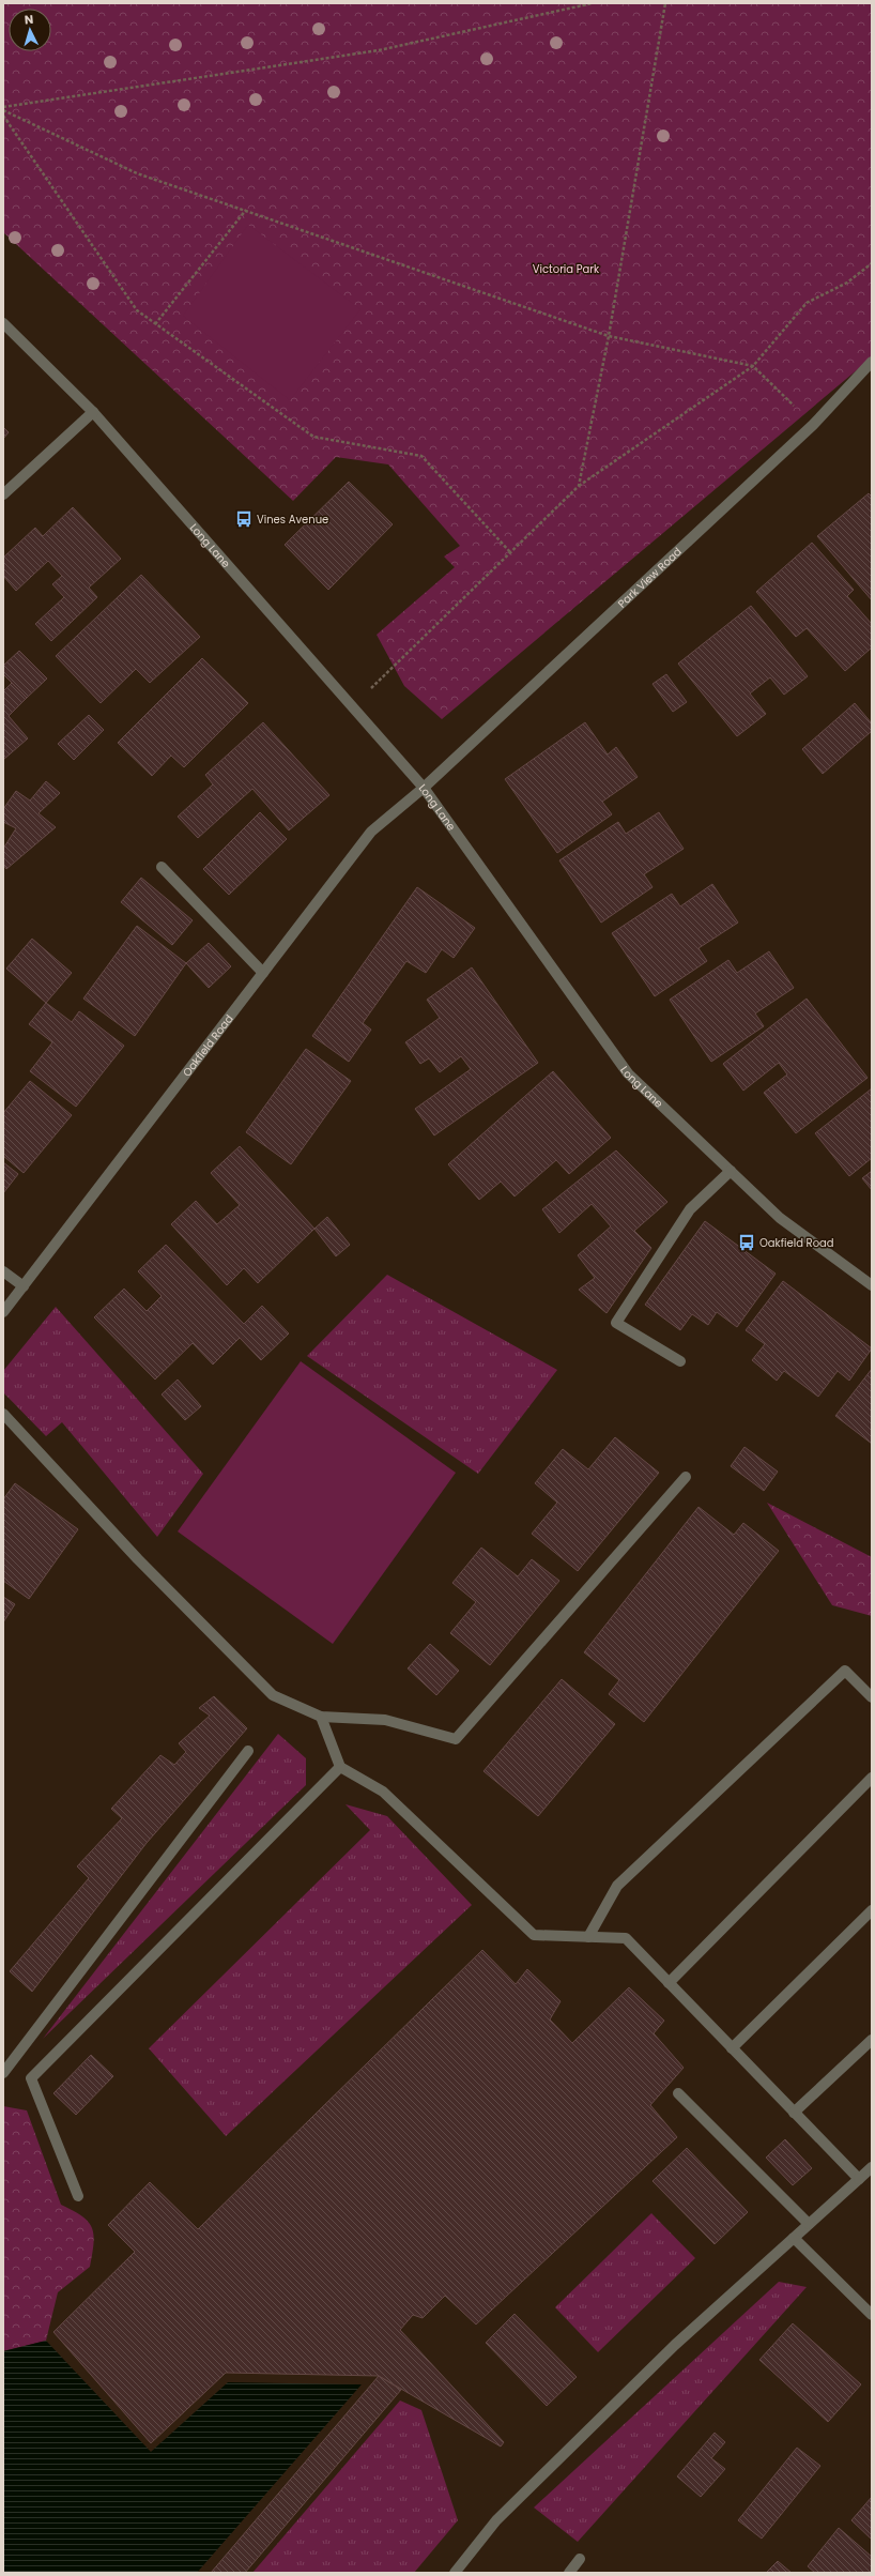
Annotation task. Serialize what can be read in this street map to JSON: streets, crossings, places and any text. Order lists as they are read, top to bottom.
{
  "streets": {
    "street": ["Long Lane", "Park View Road", "Oakfield Road"]
  },
  "crossings": [
    ["Long Lane", "Park View Road"],
    ["Long Lane", "Oakfield Road"],
    ["Park View Road", "Oakfield Road"]
  ],
  "parks": ["Victoria Park"],
  "places": {
    "bus stop": ["Vines Avenue", "Oakfield Road"]
  },
  "north": "top"
}
